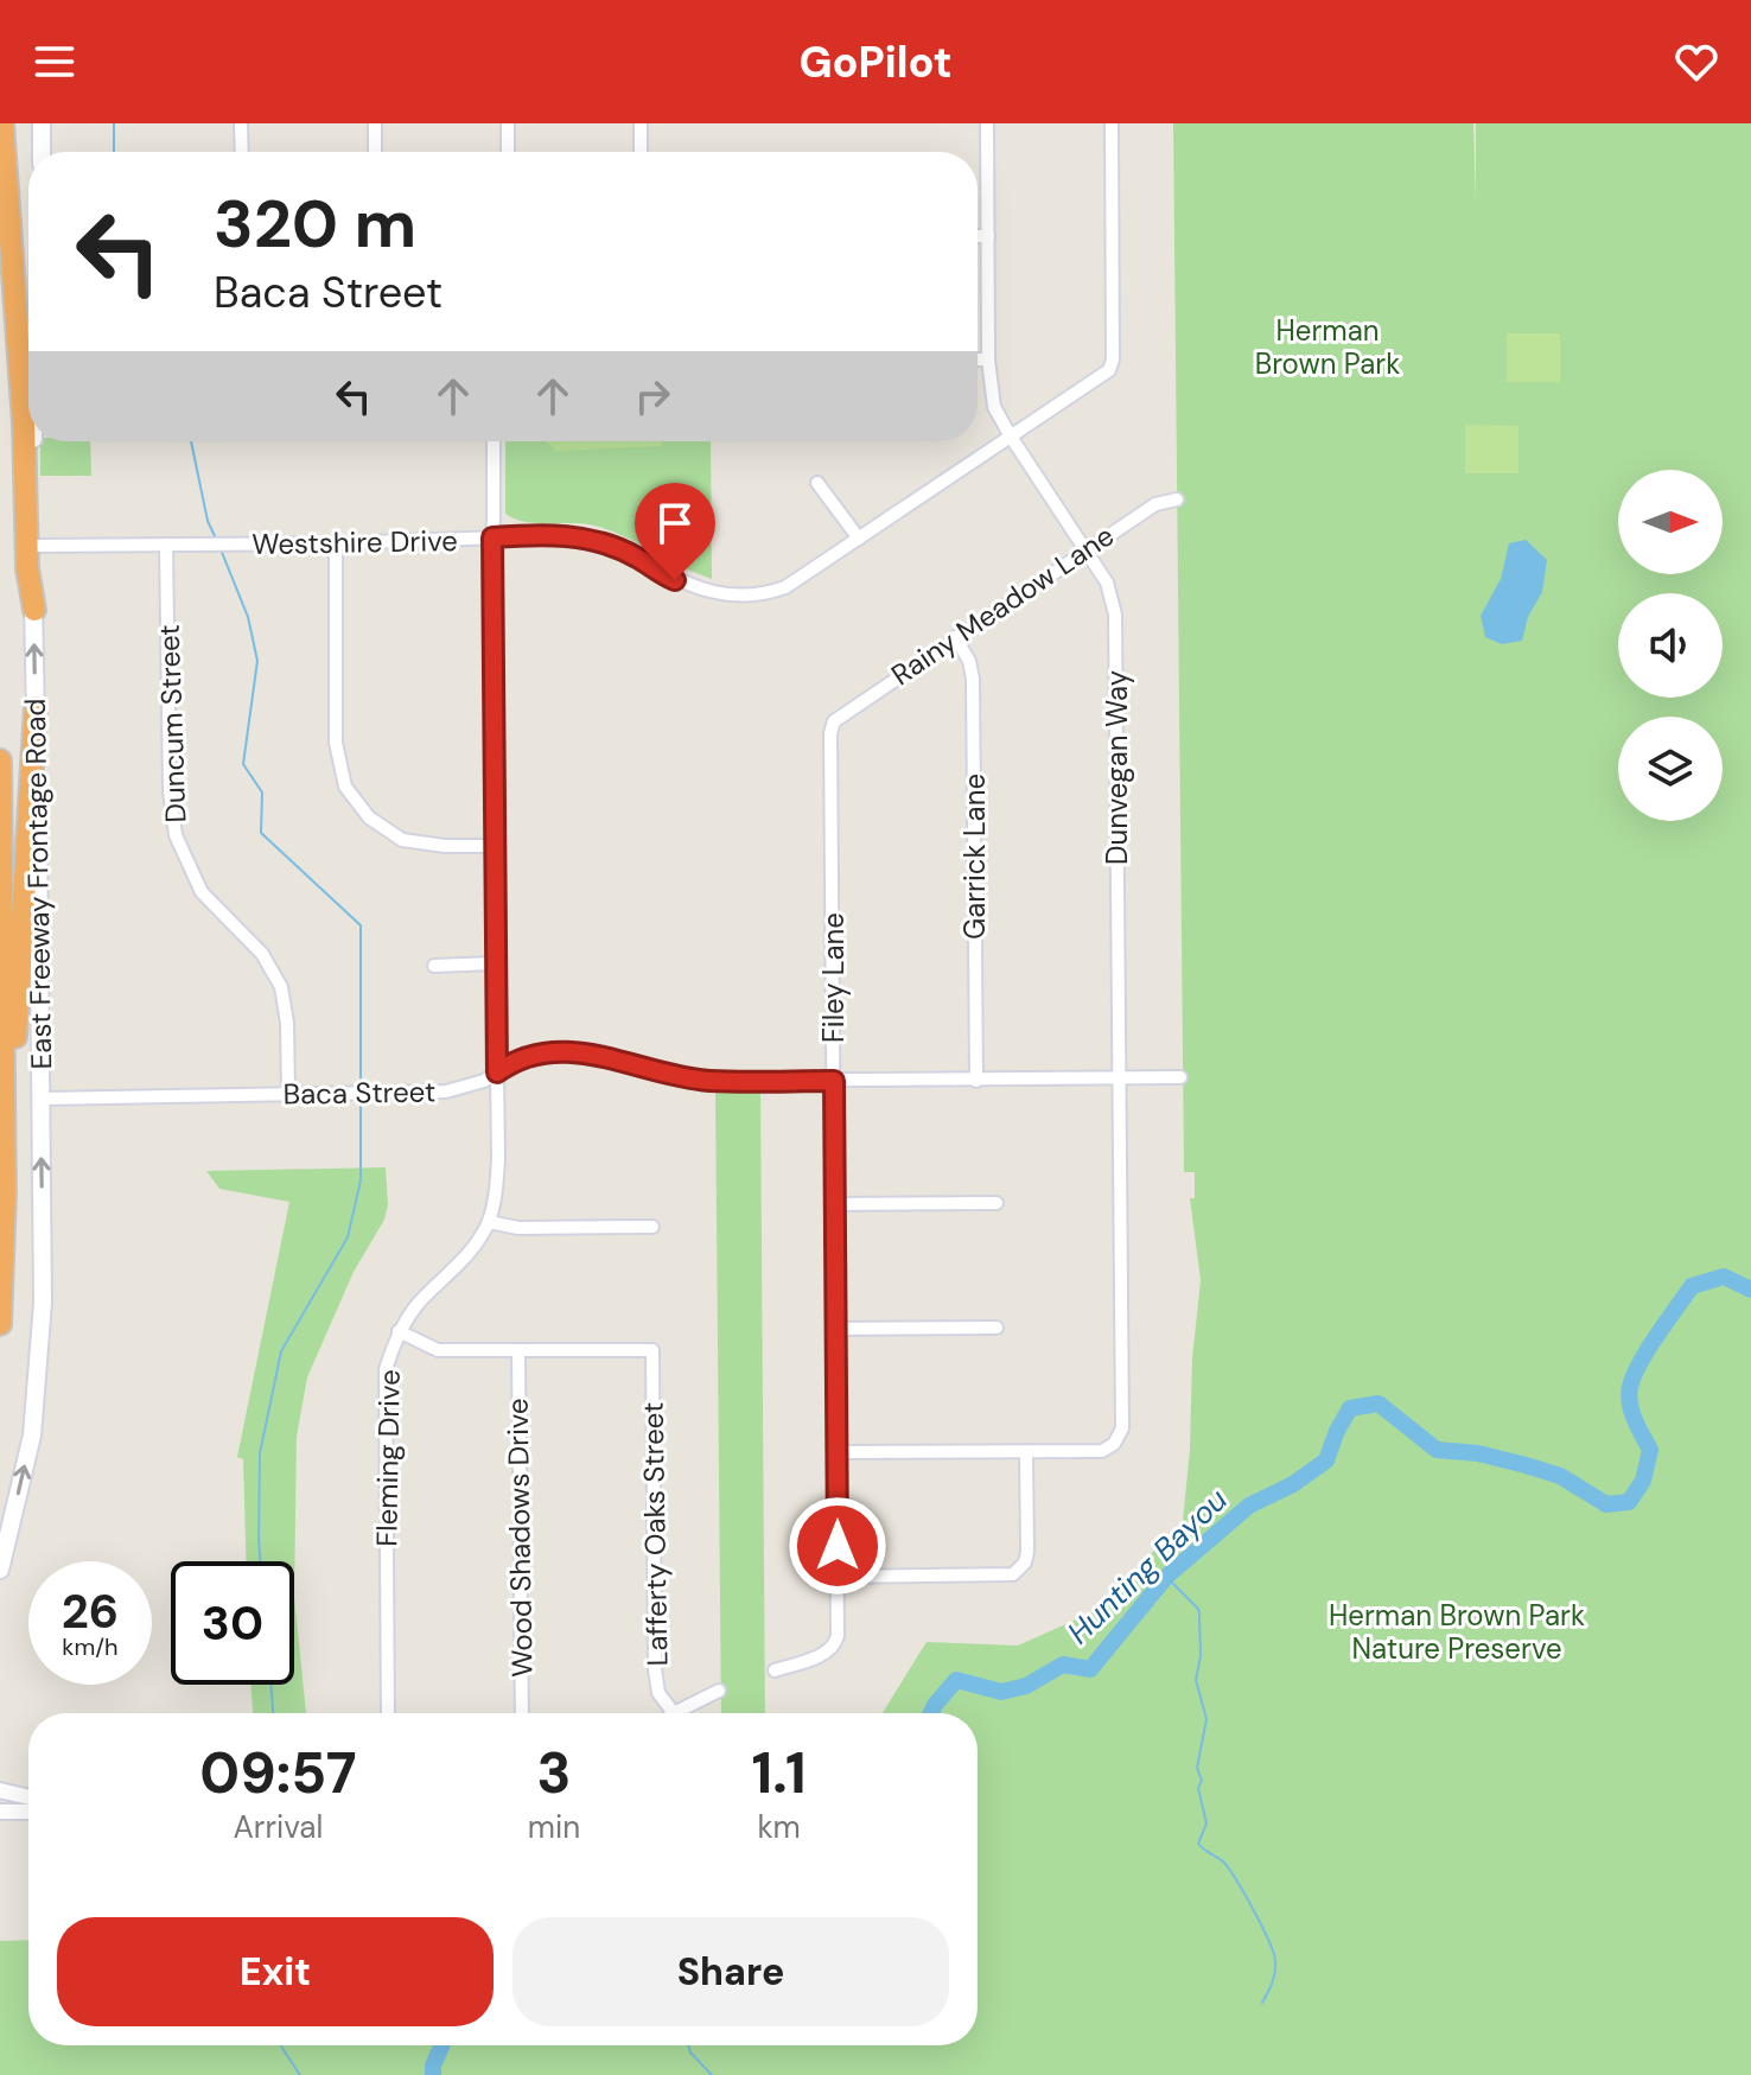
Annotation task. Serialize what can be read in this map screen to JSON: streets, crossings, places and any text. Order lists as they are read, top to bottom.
{
  "streets": {
    "main road": ["East Freeway Frontage Road"],
    "street": [
      "Westshire Drive",
      "Rainy Meadow Lane",
      "Duncum Street",
      "Dunvegan Way",
      "Garrick Lane",
      "Filey Lane",
      "Baca Street",
      "Fleming Drive",
      "Lafferty Oaks Street",
      "Wood Shadows Drive"
    ]
  },
  "crossings": [
    ["Westshire Drive", "Duncum Street"],
    ["Westshire Drive", "Dunvegan Way"],
    ["Westshire Drive", "East Freeway Frontage Road"],
    ["Westshire Drive", "Fleming Drive"],
    ["Rainy Meadow Lane", "Dunvegan Way"],
    ["Rainy Meadow Lane", "Garrick Lane"],
    ["Rainy Meadow Lane", "Filey Lane"],
    ["Duncum Street", "Baca Street"],
    ["Dunvegan Way", "Baca Street"],
    ["Garrick Lane", "Baca Street"],
    ["East Freeway Frontage Road", "Baca Street"],
    ["Filey Lane", "Baca Street"],
    ["Baca Street", "Fleming Drive"],
    ["Lafferty Oaks Street", "Wood Shadows Drive"]
  ],
  "one_way": ["East Freeway Frontage Road"],
  "water": ["Hunting Bayou"],
  "parks": ["Herman Brown Park", "Herman Brown Park Nature Preserve"],
  "north": "right",
  "page": {
    "header": "GoPilot",
    "turn": ["320 m", "Baca Street"],
    "speed": "26 km/h",
    "limit": "30",
    "eta": [
      "09:57",
      "Arrival",
      "3",
      "min",
      "1.1",
      "km"
    ],
    "buttons": ["Exit", "Share"]
  }
}
